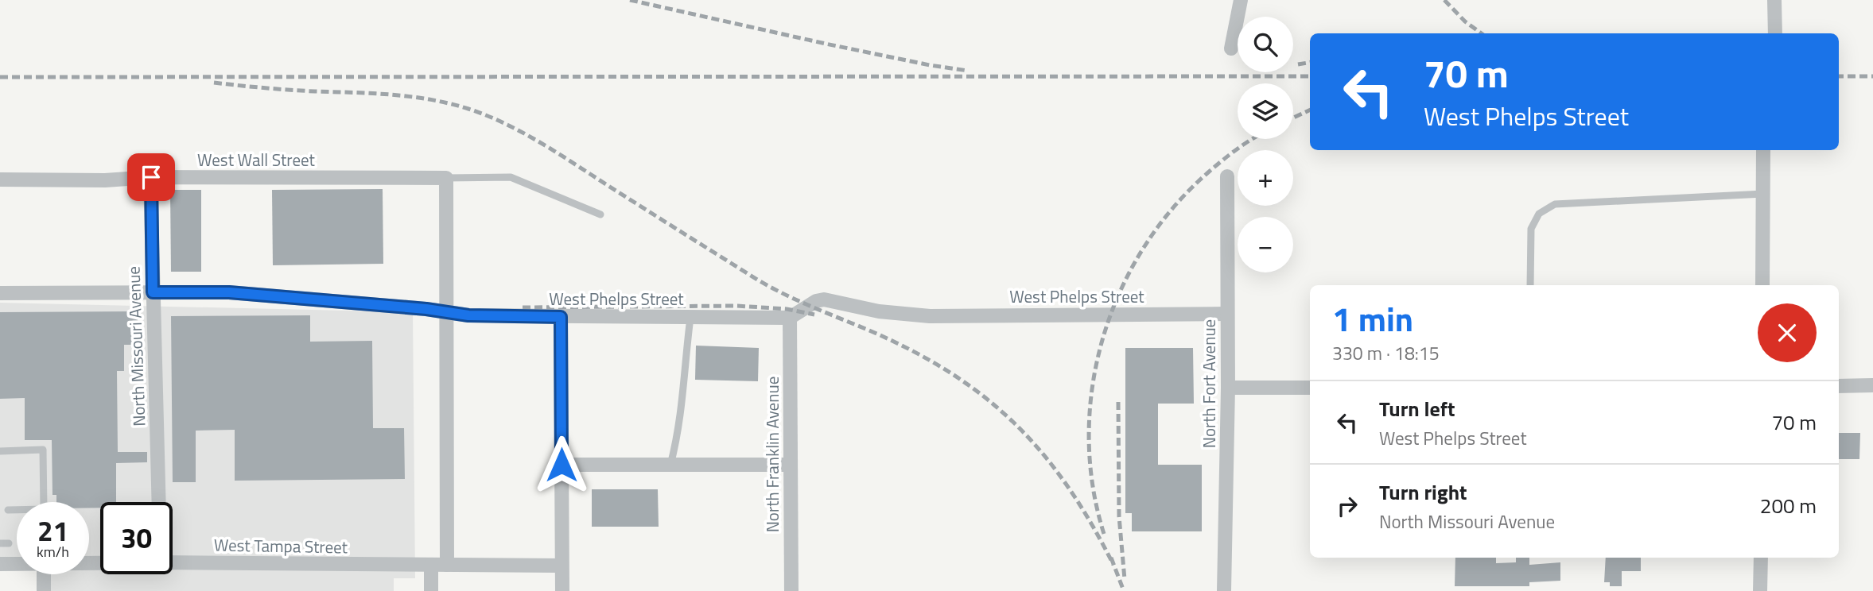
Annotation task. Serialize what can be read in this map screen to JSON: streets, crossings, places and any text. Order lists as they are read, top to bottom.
{
  "streets": {
    "street": [
      "West Wall Street",
      "West Phelps Street",
      "North Missouri Avenue",
      "North Fort Avenue",
      "North Franklin Avenue",
      "West Tampa Street"
    ]
  },
  "crossings": [
    ["West Wall Street", "North Missouri Avenue"],
    ["West Phelps Street", "North Missouri Avenue"],
    ["West Phelps Street", "North Fort Avenue"],
    ["West Phelps Street", "North Franklin Avenue"]
  ],
  "page": {
    "map_buttons": ["+", "−"],
    "turn": ["70 m", "West Phelps Street"],
    "heading": ["1 min", "330 m · 18:15"],
    "list": [
      {
        "name": "Turn left",
        "note": "West Phelps Street",
        "value": "70 m"
      },
      {
        "name": "Turn right",
        "note": "North Missouri Avenue",
        "value": "200 m"
      }
    ],
    "speed": "21 km/h",
    "limit": "30"
  }
}
